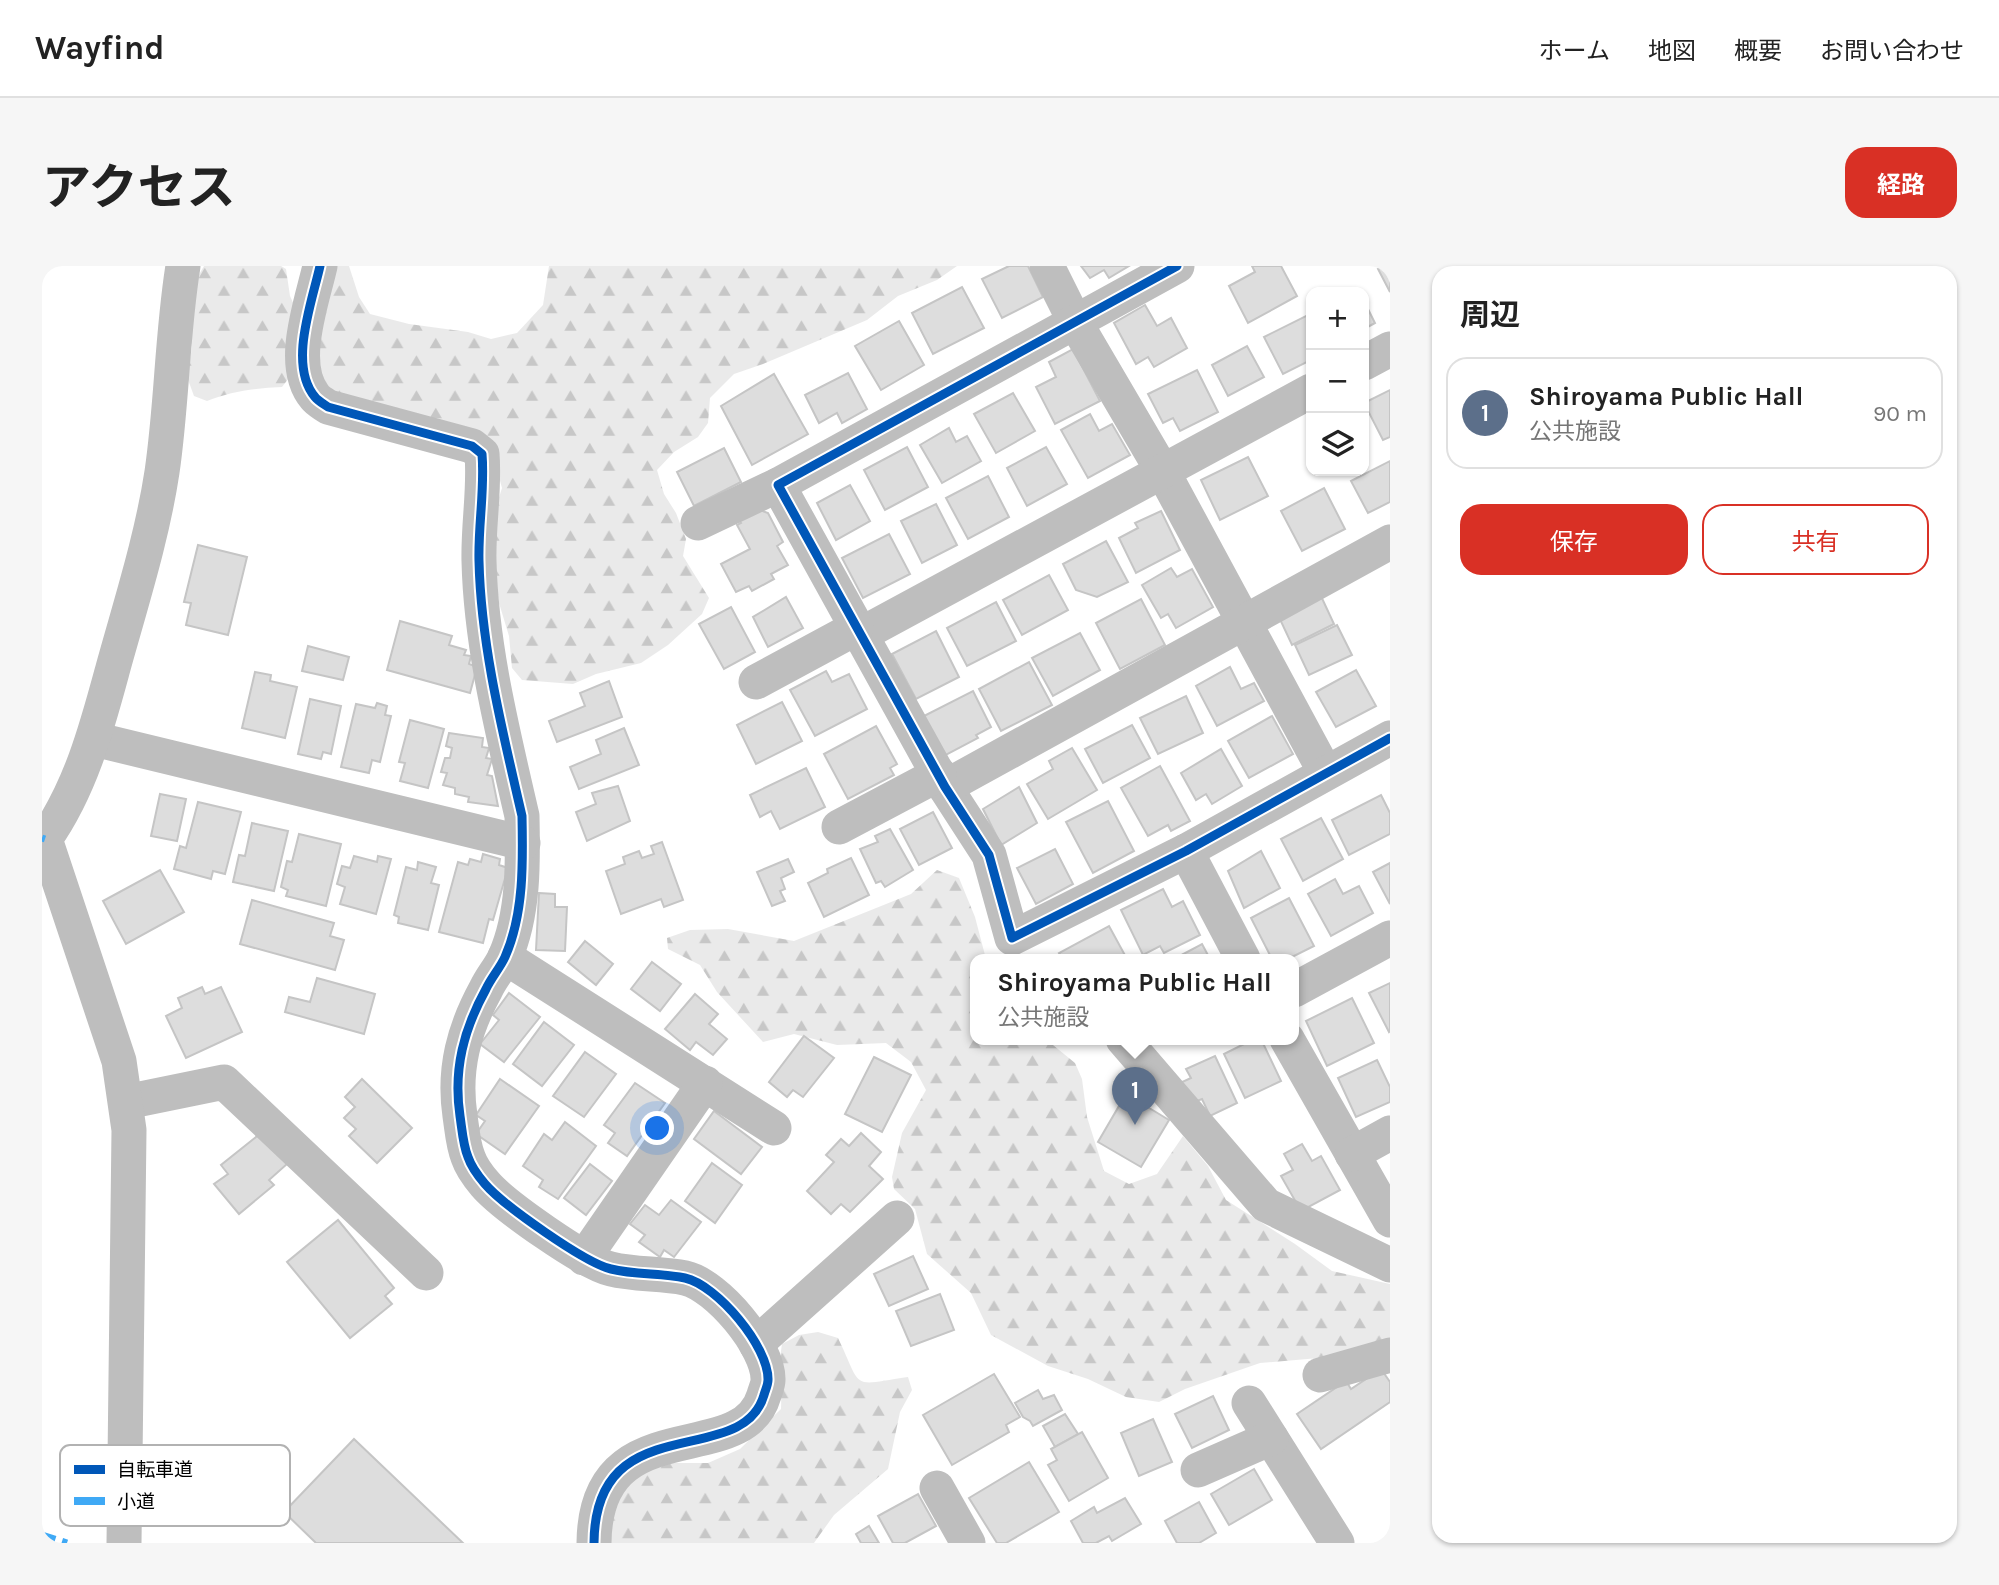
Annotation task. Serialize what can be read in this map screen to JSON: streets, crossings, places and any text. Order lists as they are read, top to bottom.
{
  "legend": ["自転車道", "小道"],
  "page": {
    "header": "Wayfind",
    "nav": [
      "ホーム",
      "地図",
      "概要",
      "お問い合わせ"
    ],
    "title": "アクセス",
    "buttons": [
      "経路",
      ["保存", "共有"]
    ],
    "heading": "周辺",
    "map_buttons": ["+", "−"],
    "list": [
      {
        "mark": "1",
        "name": "Shiroyama Public Hall",
        "note": "公共施設",
        "value": "90 m"
      }
    ],
    "popup": ["Shiroyama Public Hall", "公共施設"],
    "pins": "1"
  }
}
